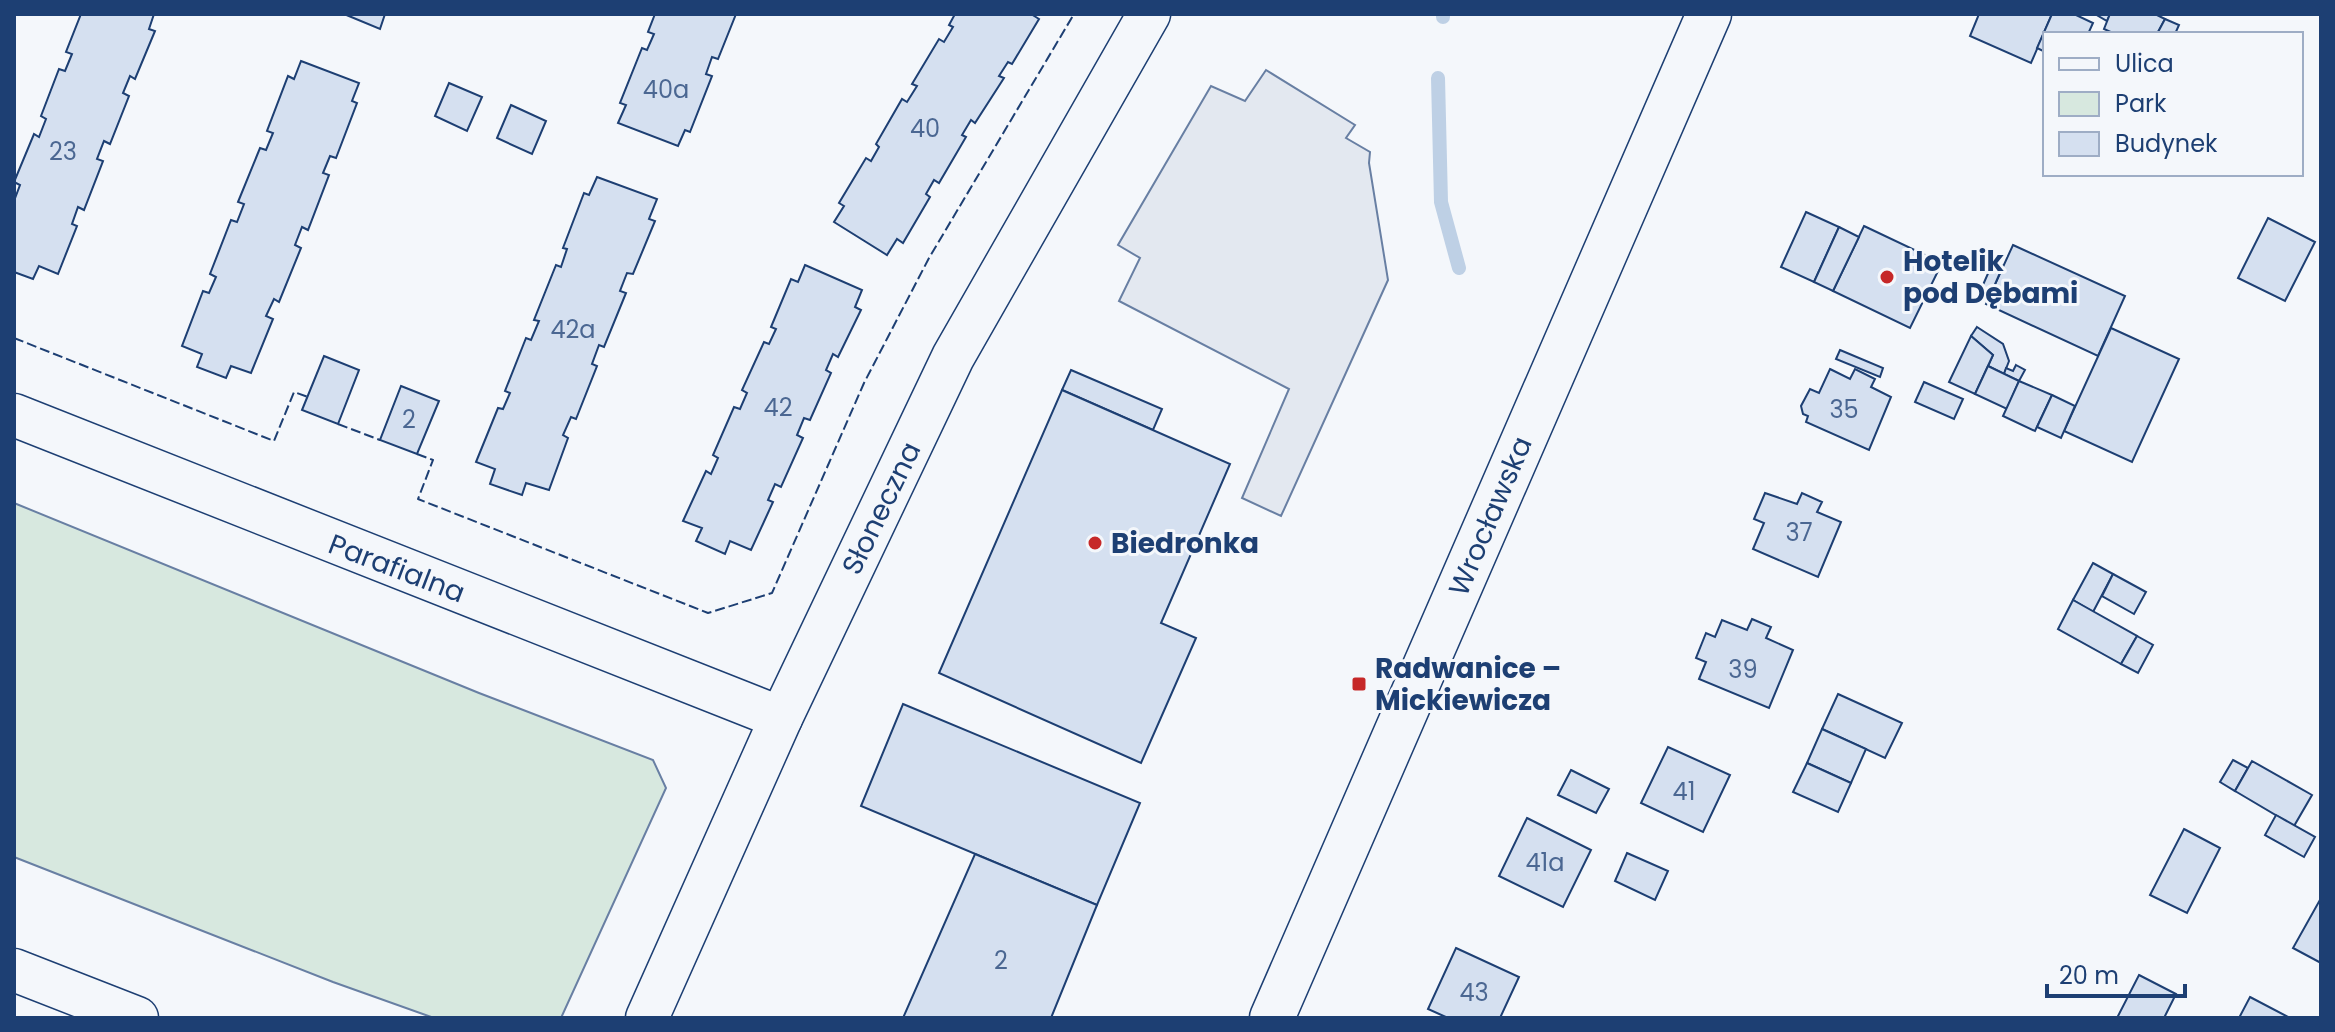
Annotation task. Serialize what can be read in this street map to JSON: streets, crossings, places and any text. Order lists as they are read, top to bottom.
{
  "streets": {
    "main road": ["Wrocławska"],
    "street": ["Słoneczna", "Parafialna"]
  },
  "crossings": [
    ["Słoneczna", "Parafialna"]
  ],
  "places": {
    "other": ["Hotelik pod Dębami", "Biedronka"],
    "transit": ["Radwanice – Mickiewicza"]
  },
  "house_numbers": [
    "40a",
    "40",
    "23",
    "42a",
    "42",
    "35",
    "2",
    "37",
    "39",
    "41",
    "41a",
    "2",
    "43"
  ],
  "legend": ["Ulica", "Park", "Budynek"],
  "scale_bar": "20 m"
}
